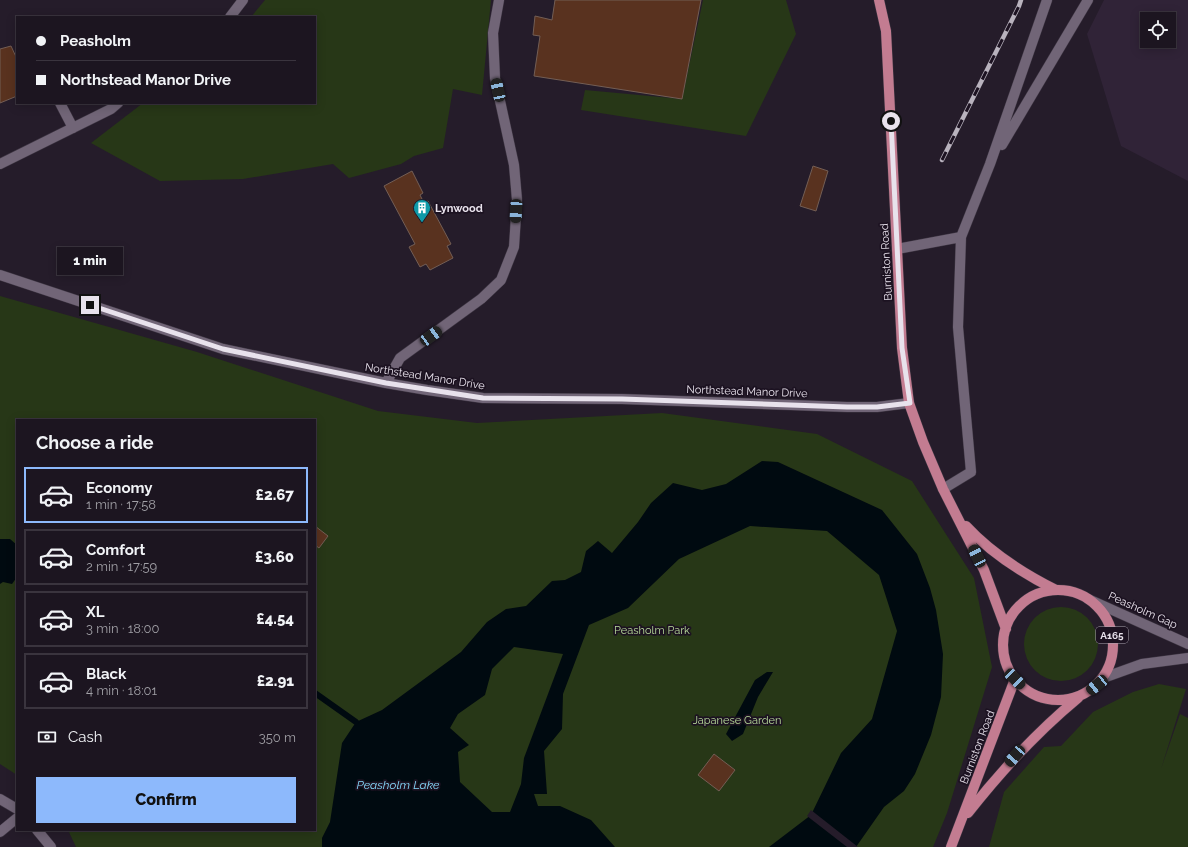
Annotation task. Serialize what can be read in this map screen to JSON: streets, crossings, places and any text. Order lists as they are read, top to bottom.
{
  "streets": {
    "main road": ["Burniston Road", "A165"],
    "street": ["Northstead Manor Drive", "Peasholm Gap"]
  },
  "crossings": [
    ["Burniston Road", "Northstead Manor Drive"],
    ["Burniston Road", "Peasholm Gap"],
    ["Burniston Road", "A165"],
    ["Peasholm Gap", "A165"]
  ],
  "water": ["Peasholm Lake"],
  "parks": ["Peasholm Park", "Japanese Garden"],
  "places": {
    "building": ["Lynwood"]
  },
  "page": {
    "banner": ["Peasholm", "Northstead Manor Drive"],
    "bubble": "1 min",
    "heading": "Choose a ride",
    "list": [
      {
        "name": "Economy",
        "note": "1 min · 17:58",
        "value": "£2.67"
      },
      {
        "name": "Comfort",
        "note": "2 min · 17:59",
        "value": "£3.60"
      },
      {
        "name": "XL",
        "note": "3 min · 18:00",
        "value": "£4.54"
      },
      {
        "name": "Black",
        "note": "4 min · 18:01",
        "value": "£2.91"
      }
    ],
    "pay": ["Cash", "350 m"],
    "buttons": "Confirm"
  }
}
